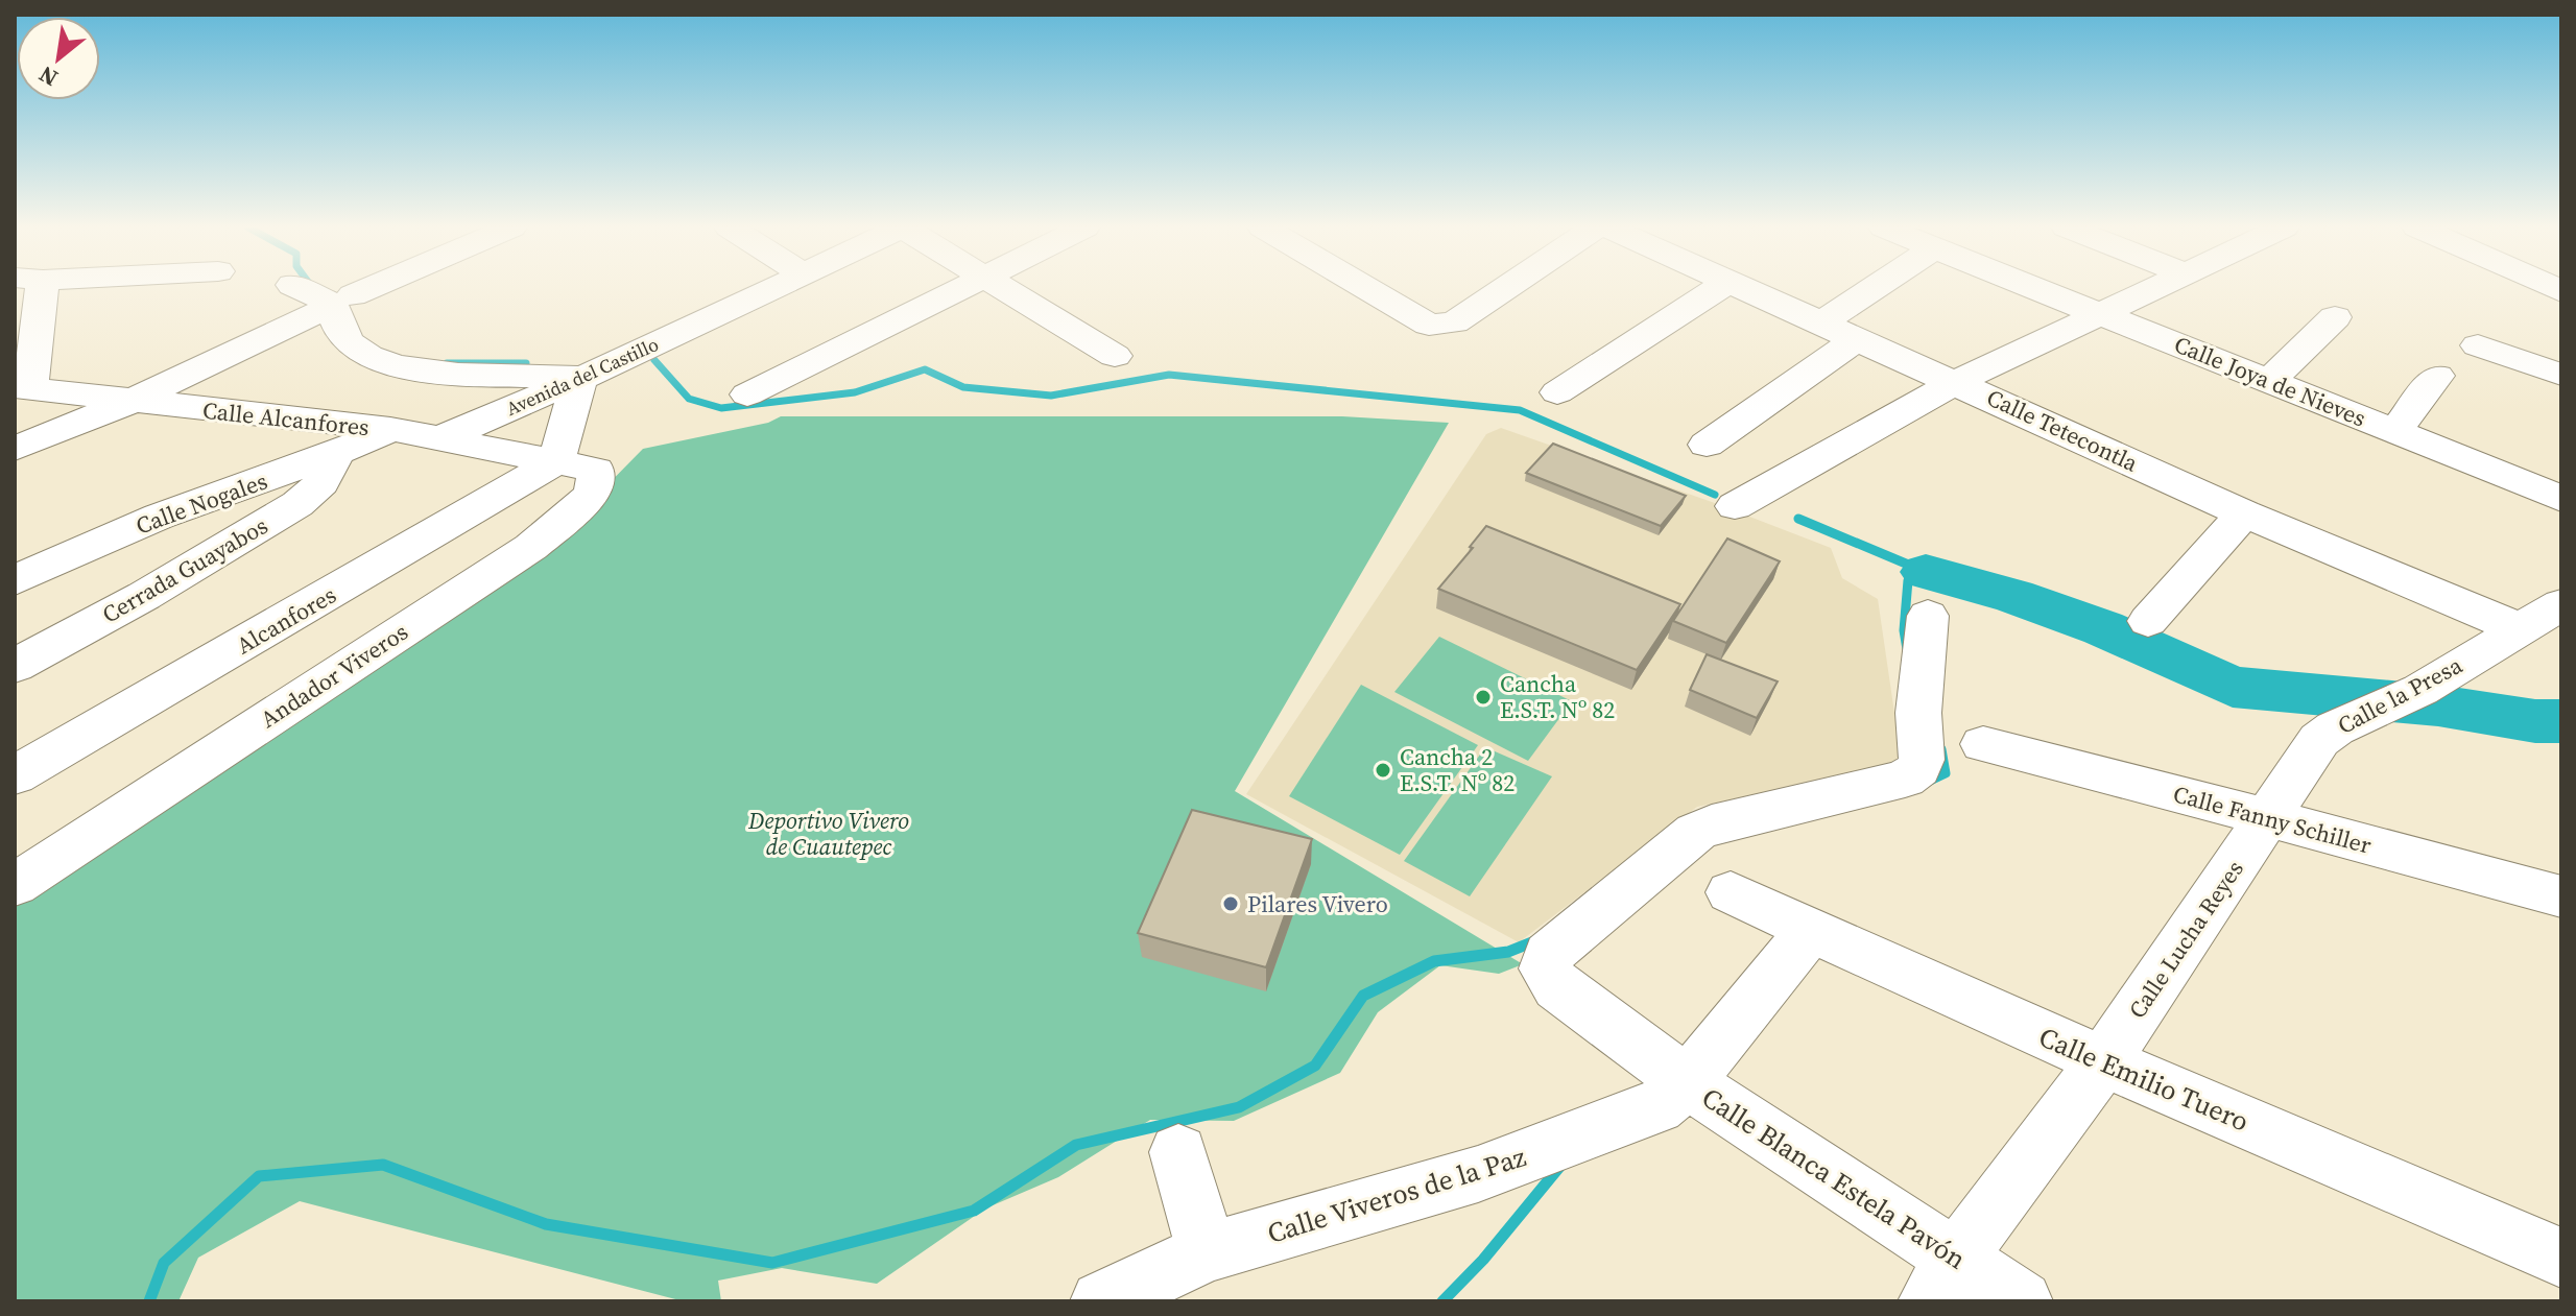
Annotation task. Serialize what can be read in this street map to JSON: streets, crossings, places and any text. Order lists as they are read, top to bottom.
{
  "streets": {
    "street": [
      "Avenida del Castillo",
      "Calle Joya de Nieves",
      "Calle Alcanfores",
      "Calle Tetecontla",
      "Calle Nogales",
      "Cerrada Guayabos",
      "Alcanfores",
      "Andador Viveros",
      "Calle la Presa",
      "Calle Fanny Schiller",
      "Calle Lucha Reyes",
      "Calle Emilio Tuero",
      "Calle Blanca Estela Pavón",
      "Calle Viveros de la Paz"
    ]
  },
  "crossings": [
    ["Avenida del Castillo", "Calle Alcanfores"],
    ["Calle Alcanfores", "Calle Nogales"],
    ["Calle Alcanfores", "Alcanfores"],
    ["Calle Alcanfores", "Andador Viveros"],
    ["Calle Tetecontla", "Calle la Presa"],
    ["Calle Nogales", "Cerrada Guayabos"],
    ["Alcanfores", "Andador Viveros"],
    ["Calle la Presa", "Calle Fanny Schiller"],
    ["Calle la Presa", "Calle Lucha Reyes"],
    ["Calle Fanny Schiller", "Calle Lucha Reyes"],
    ["Calle Lucha Reyes", "Calle Emilio Tuero"],
    ["Calle Lucha Reyes", "Calle Blanca Estela Pavón"],
    ["Calle Emilio Tuero", "Calle Viveros de la Paz"],
    ["Calle Blanca Estela Pavón", "Calle Viveros de la Paz"]
  ],
  "parks": ["Deportivo Vivero de Cuautepec"],
  "places": ["Cancha E.S.T. Nº 82", "Cancha 2 E.S.T. Nº 82", "Pilares Vivero"],
  "north": "bottom left"
}
